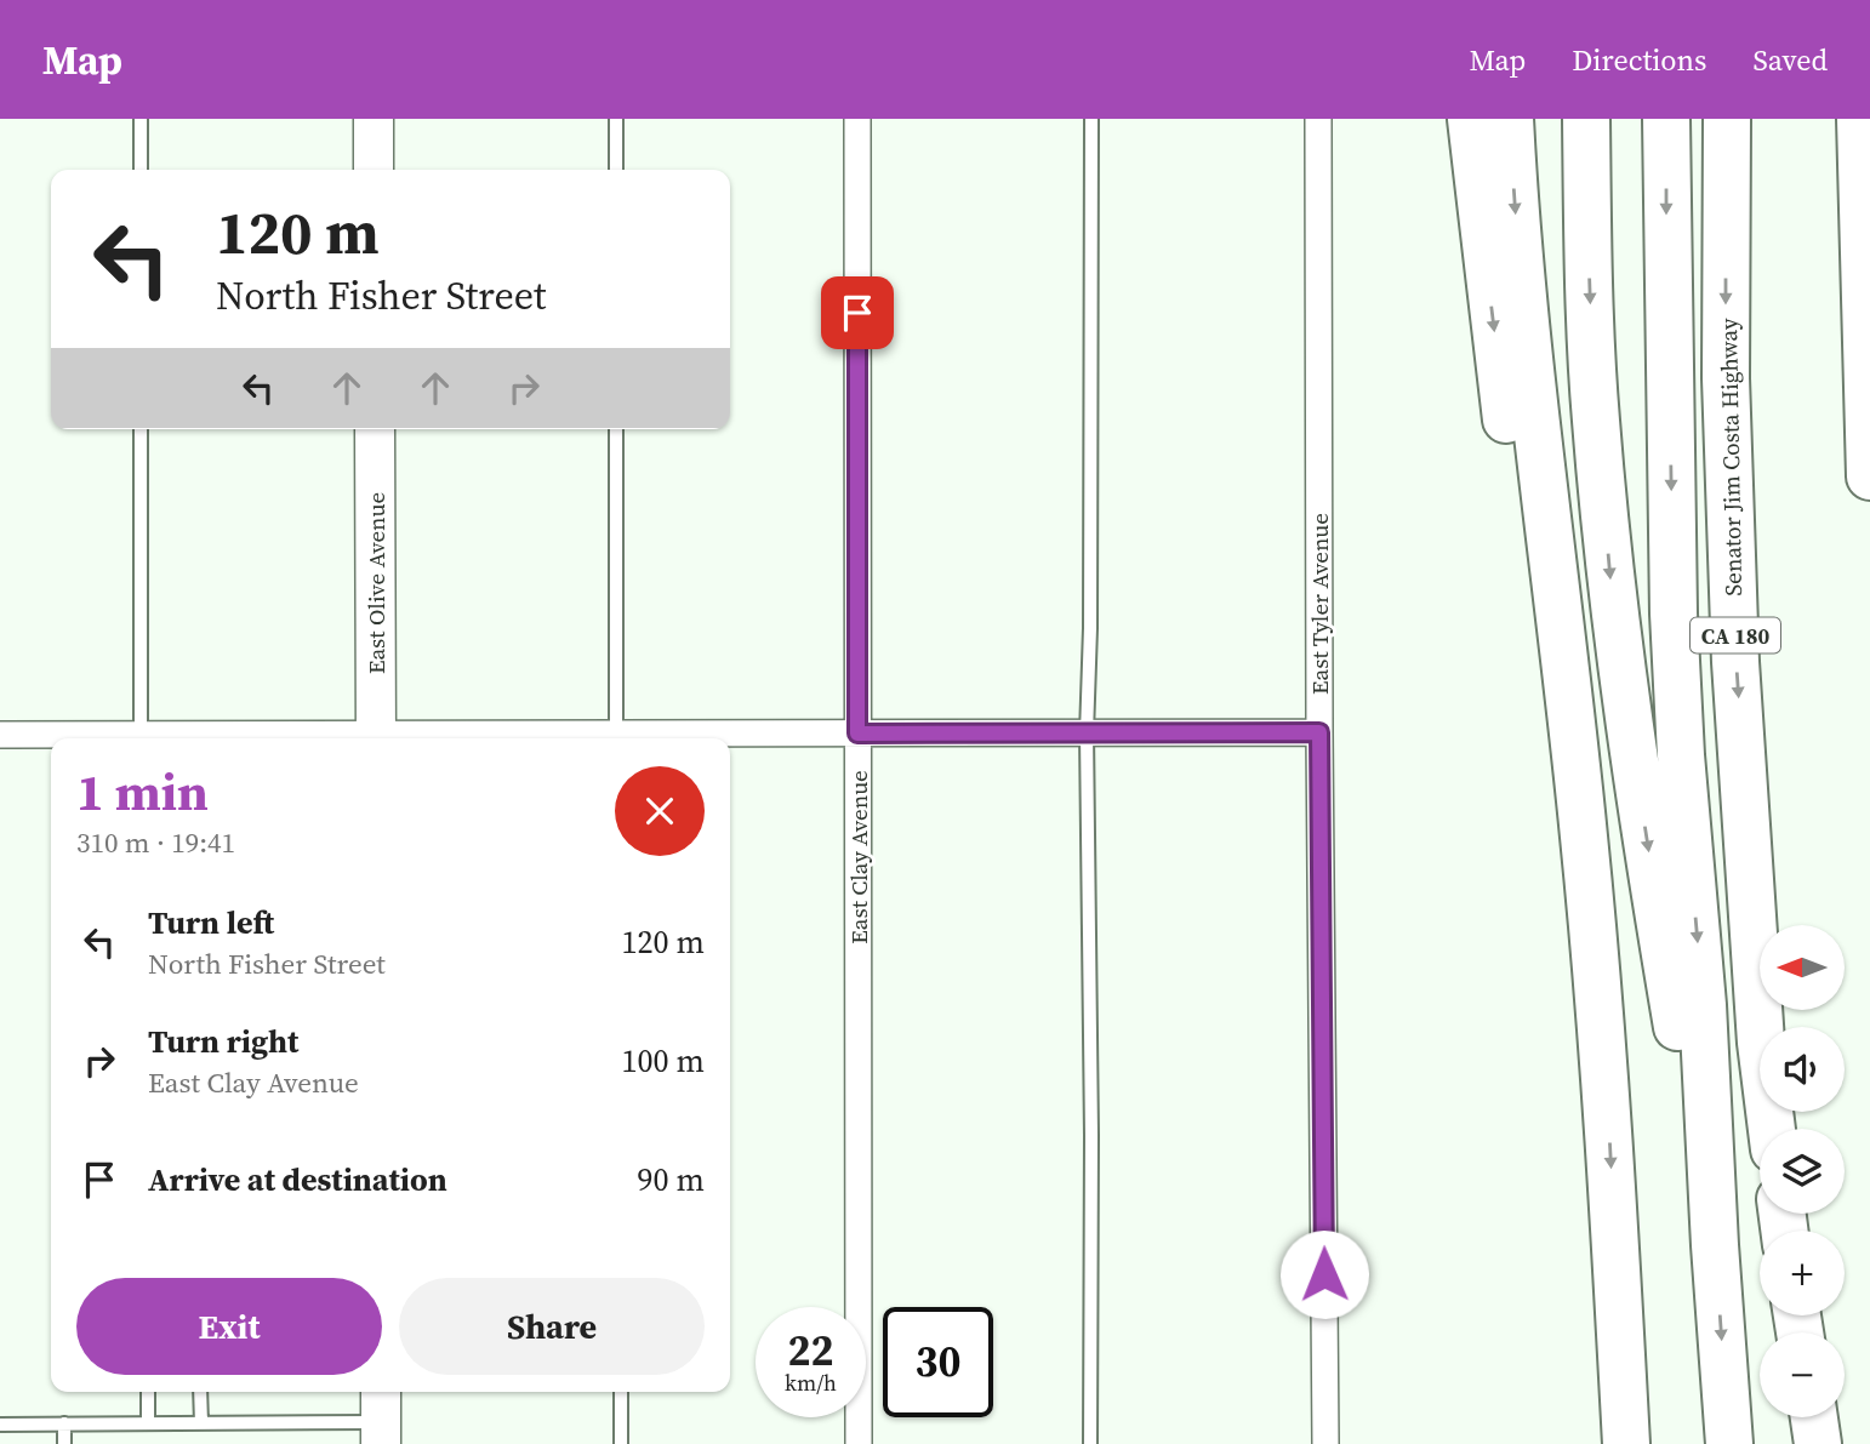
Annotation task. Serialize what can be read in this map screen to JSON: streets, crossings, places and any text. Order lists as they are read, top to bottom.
{
  "streets": {
    "highway": ["Senator Jim Costa Highway", "CA 180"],
    "main road": ["East Olive Avenue"],
    "street": ["East Tyler Avenue", "East Clay Avenue"]
  },
  "north": "left",
  "page": {
    "header": "Map",
    "nav": ["Map", "Directions", "Saved"],
    "turn": ["120 m", "North Fisher Street"],
    "heading": ["1 min", "310 m · 19:41"],
    "list": [
      {
        "name": "Turn left",
        "note": "North Fisher Street",
        "value": "120 m"
      },
      {
        "name": "Turn right",
        "note": "East Clay Avenue",
        "value": "100 m"
      },
      {
        "name": "Arrive at destination",
        "value": "90 m"
      }
    ],
    "map_buttons": ["+", "−"],
    "buttons": ["Exit", "Share"],
    "speed": "22 km/h",
    "limit": "30"
  }
}
